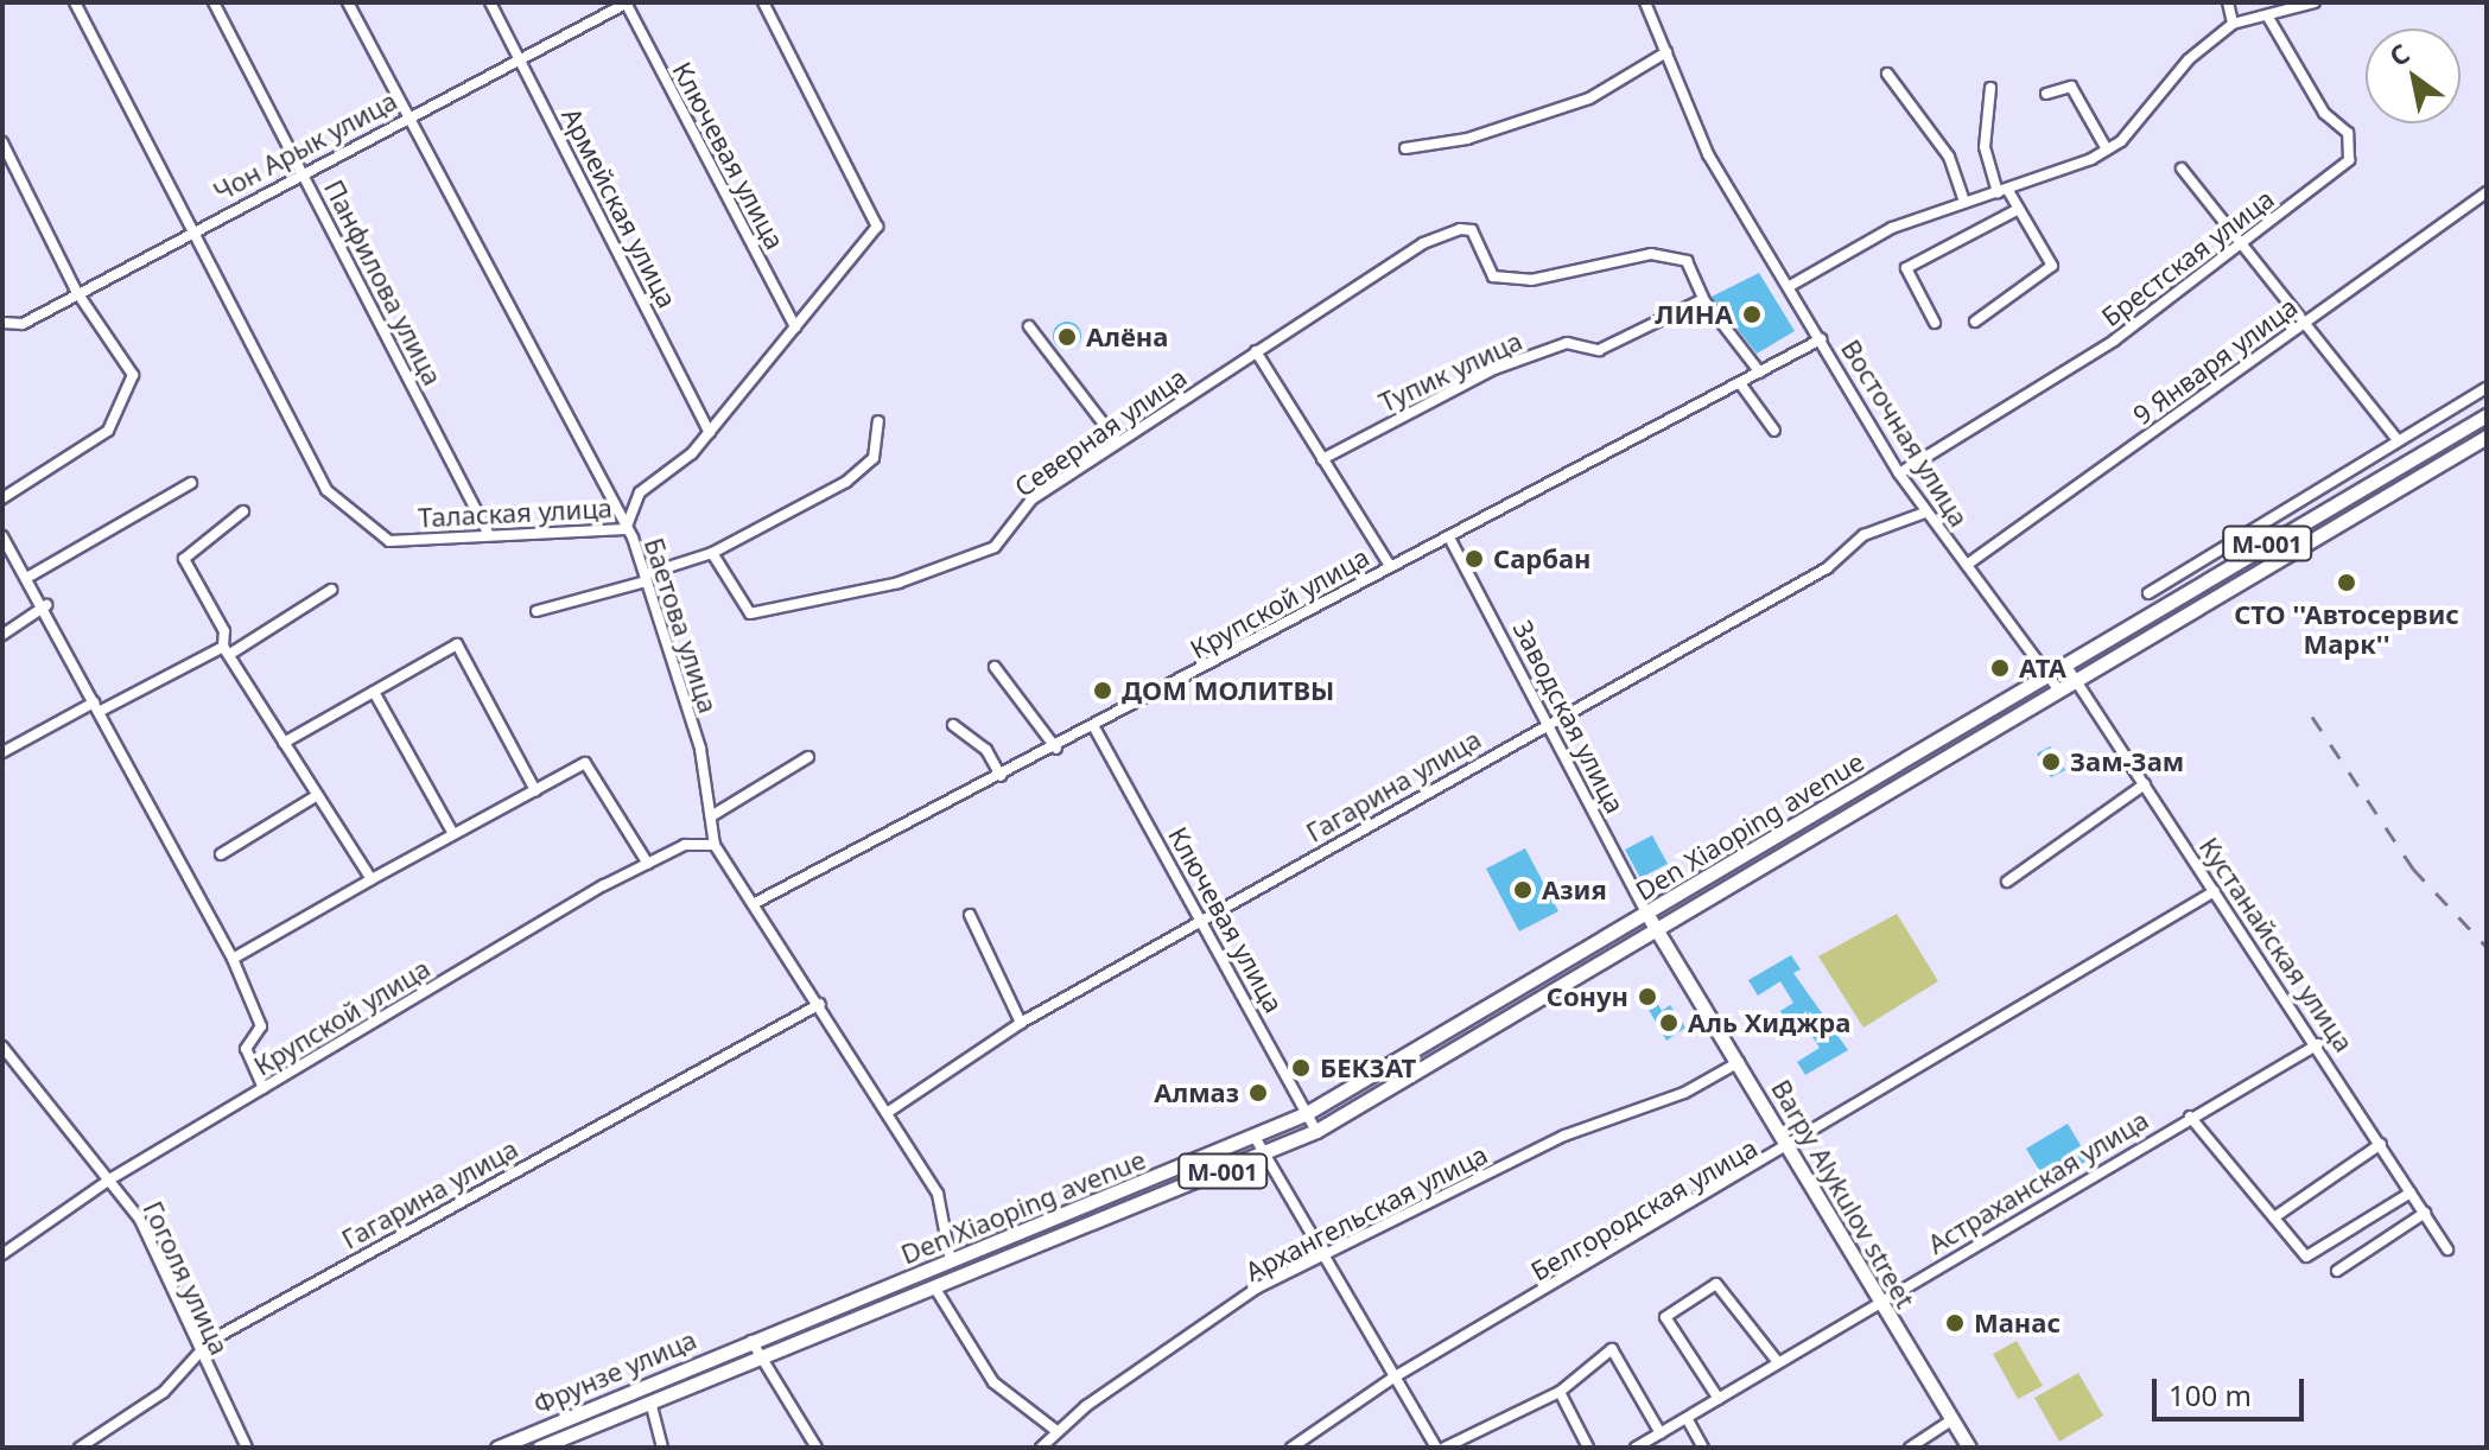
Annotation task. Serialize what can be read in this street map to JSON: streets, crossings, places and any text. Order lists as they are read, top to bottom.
{
  "streets": {
    "main road": [
      "M-001",
      "Den Xiaoping avenue",
      "Barpy Alykulov street",
      "Фрунзе улица"
    ],
    "street": [
      "Чон Арык улица",
      "Ключевая улица",
      "Армейская улица",
      "Брестская улица",
      "Панфилова улица",
      "9 Января улица",
      "Тупик улица",
      "Северная улица",
      "Восточная улица",
      "Талаская улица",
      "Крупской улица",
      "Баетова улица",
      "Заводская улица",
      "Гагарина улица",
      "Кустанайская улица",
      "Астраханская улица",
      "Белгородская улица",
      "Архангельская улица",
      "Гоголя улица"
    ]
  },
  "crossings": [
    ["Чон Арык улица", "Ключевая улица"],
    ["Чон Арык улица", "Армейская улица"],
    ["Чон Арык улица", "Панфилова улица"],
    ["Чон Арык улица", "Талаская улица"],
    ["Чон Арык улица", "Баетова улица"],
    ["Ключевая улица", "Талаская улица"],
    ["Ключевая улица", "Крупской улица"],
    ["Ключевая улица", "Гагарина улица"],
    ["Ключевая улица", "Den Xiaoping avenue"],
    ["Армейская улица", "Талаская улица"],
    ["Брестская улица", "Восточная улица"],
    ["Панфилова улица", "Талаская улица"],
    ["9 Января улица", "Восточная улица"],
    ["Тупик улица", "Северная улица"],
    ["Восточная улица", "Крупской улица"],
    ["Восточная улица", "Гагарина улица"],
    ["Восточная улица", "Den Xiaoping avenue"],
    ["Талаская улица", "Баетова улица"],
    ["Крупской улица", "Баетова улица"],
    ["Крупской улица", "Заводская улица"],
    ["Крупской улица", "Гоголя улица"],
    ["Баетова улица", "Гагарина улица"],
    ["Баетова улица", "Den Xiaoping avenue"],
    ["Заводская улица", "Гагарина улица"],
    ["Заводская улица", "Den Xiaoping avenue"],
    ["Заводская улица", "Barpy Alykulov street"],
    ["Гагарина улица", "Гоголя улица"],
    ["Den Xiaoping avenue", "Кустанайская улица"],
    ["Den Xiaoping avenue", "Barpy Alykulov street"],
    ["Den Xiaoping avenue", "Фрунзе улица"],
    ["Кустанайская улица", "Астраханская улица"],
    ["Кустанайская улица", "Белгородская улица"],
    ["Астраханская улица", "Barpy Alykulov street"],
    ["Barpy Alykulov street", "Белгородская улица"],
    ["Barpy Alykulov street", "Архангельская улица"]
  ],
  "places": [
    "ЛИНА",
    "Алёна",
    "Сарбан",
    "СТО ''Автосервис Марк''",
    "АТА",
    "ДОМ МОЛИТВЫ",
    "Зам-Зам",
    "Азия",
    "Сонун",
    "Аль Хиджра",
    "БЕКЗАТ",
    "Алмаз",
    "Манас"
  ],
  "scale_bar": "100 m",
  "north": "top left"
}
